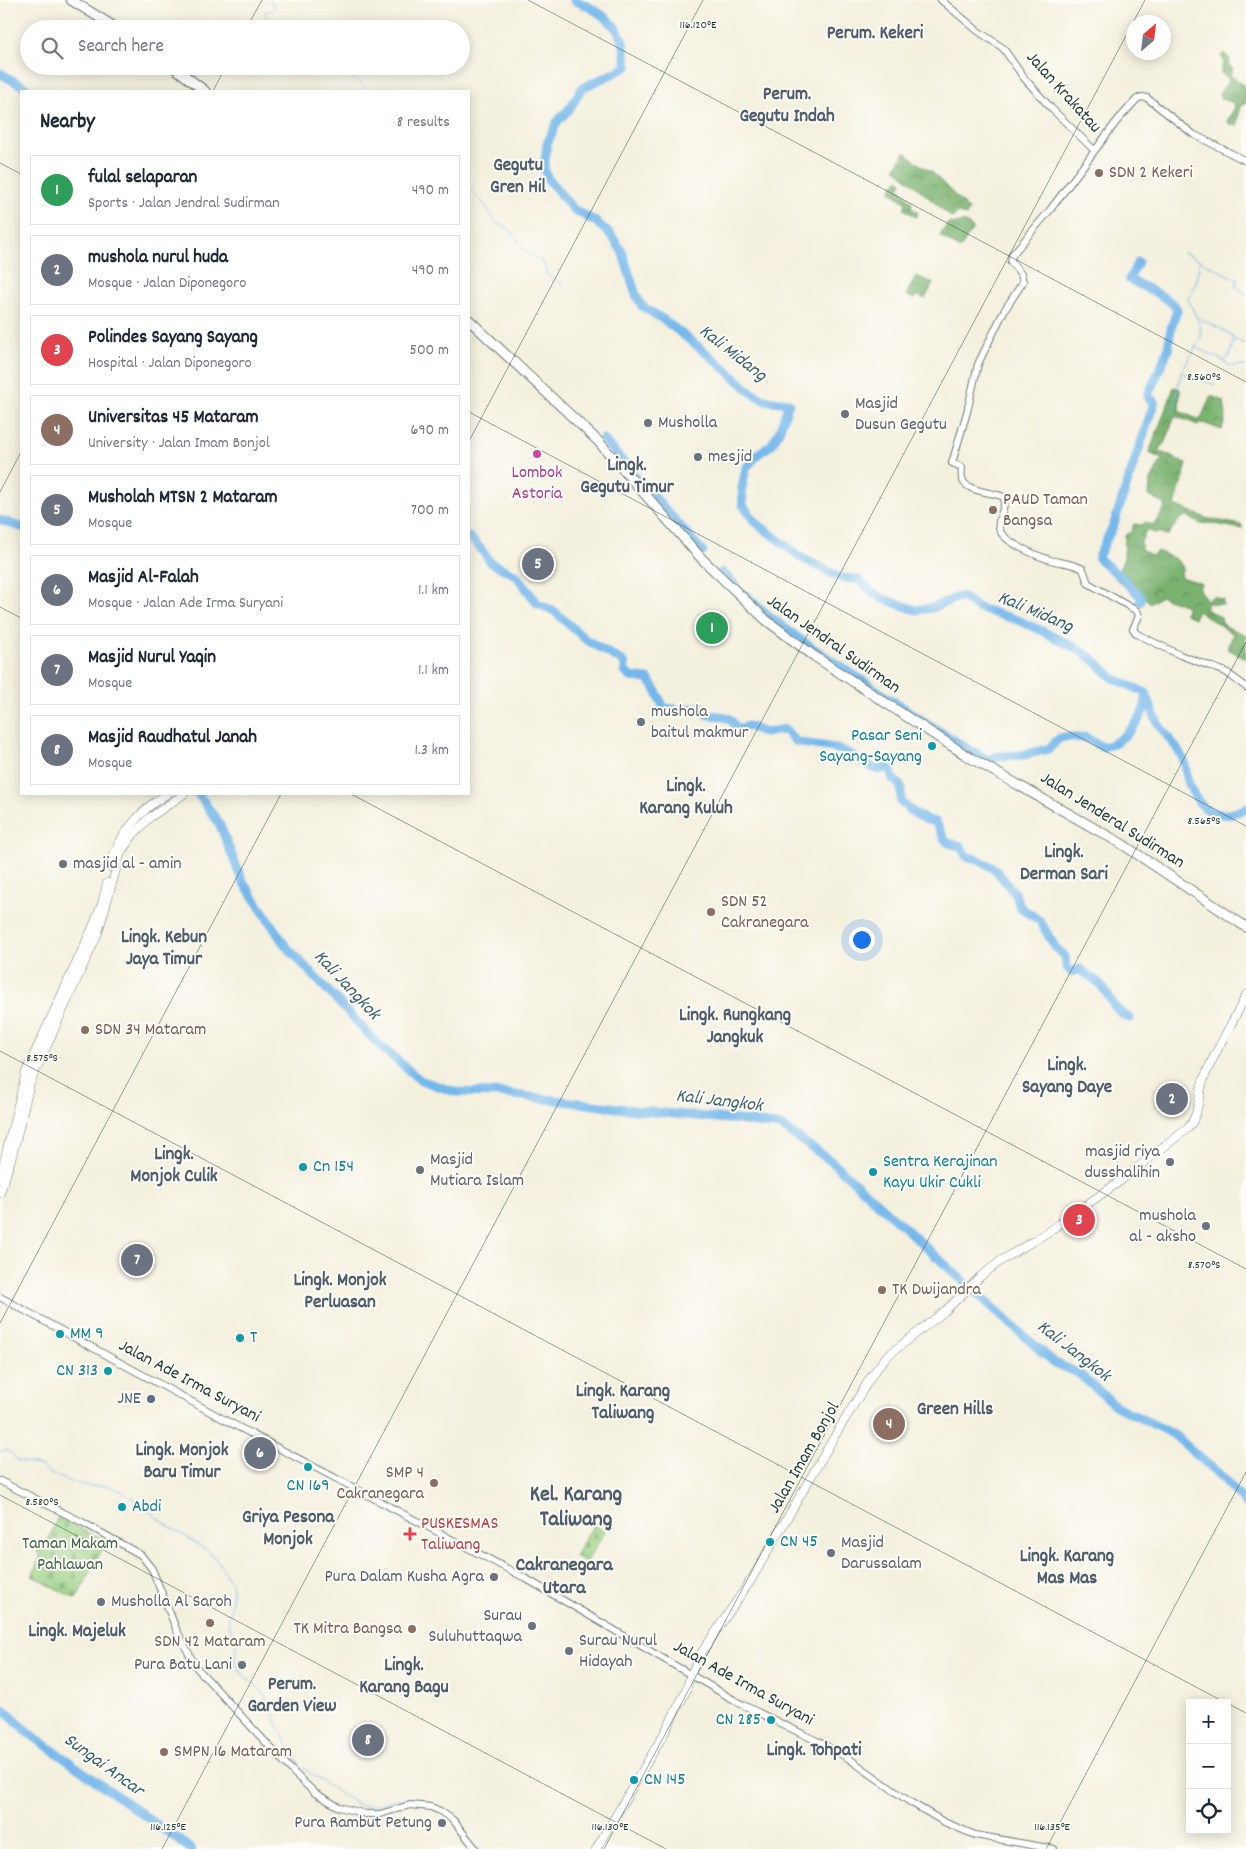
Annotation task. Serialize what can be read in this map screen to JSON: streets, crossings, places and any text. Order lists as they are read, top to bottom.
{
  "streets": {
    "highway": ["Jalan Jendral Sudirman", "Jalan Jenderal Sudirman"],
    "main road": ["Jalan Imam Bonjol"],
    "street": ["Jalan Krakatau", "Jalan Ade Irma Suryani"]
  },
  "crossings": [
    ["Jalan Jendral Sudirman", "Jalan Jenderal Sudirman"],
    ["Jalan Ade Irma Suryani", "Jalan Imam Bonjol"]
  ],
  "districts": [
    "Perum. Kekeri",
    "Perum. Gegutu Indah",
    "Gegutu Gren Hil",
    "Lingk. Gegutu Timur",
    "Lingk. Karang Kuluh",
    "Lingk. Derman Sari",
    "Lingk. Kebun Jaya Timur",
    "Lingk. Rungkang Jangkuk",
    "Lingk. Sayang Daye",
    "Lingk. Monjok Culik",
    "Lingk. Monjok Perluasan",
    "Lingk. Karang Taliwang",
    "Green Hills",
    "Lingk. Monjok Baru Timur",
    "Kel. Karang Taliwang",
    "Griya Pesona Monjok",
    "Lingk. Karang Mas Mas",
    "Cakranegara Utara",
    "Lingk. Majeluk",
    "Lingk. Karang Bagu",
    "Perum. Garden View",
    "Lingk. Tohpati"
  ],
  "water": ["Kali Midang", "Kali Jangkok", "Sungai Ancar"],
  "parks": ["Taman Makam Pahlawan"],
  "places": {
    "other": [
      "SDN 2 Kekeri",
      "Masjid Dusun Gegutu",
      "Musholla",
      "Lombok Astoria",
      "mesjid",
      "PAUD Taman Bangsa",
      "mushola baitul makmur",
      "Pasar Seni Sayang-Sayang",
      "masjid al - amin",
      "SDN 52 Cakranegara",
      "SDN 34 Mataram",
      "masjid riya dusshalihin",
      "Cn 154",
      "Masjid Mutiara Islam",
      "Sentra Kerajinan Kayu Ukir Cukli",
      "mushola al - aksho",
      "TK Dwijandra",
      "MM 9",
      "T",
      "CN 313",
      "JNE",
      "CN 169",
      "SMP 4 Cakranegara",
      "Abdi",
      "CN 45",
      "Masjid Darussalam",
      "Pura Dalam Kusha Agra",
      "Musholla Al Saroh",
      "SDN 42 Mataram",
      "Surau Suluhuttaqwa",
      "TK Mitra Bangsa",
      "Surau Nurul Hidayah",
      "Pura Batu Lani",
      "CN 285",
      "SMPN 16 Mataram",
      "CN 145",
      "Pura Rambut Petung"
    ],
    "health": ["PUSKESMAS Taliwang"]
  },
  "north": "top right",
  "page": {
    "search": "Search here",
    "heading": ["Nearby", "8 results"],
    "list": [
      {
        "mark": "1",
        "name": "fulal selaparan",
        "note": "Sports · Jalan Jendral Sudirman",
        "value": "490 m"
      },
      {
        "mark": "2",
        "name": "mushola nurul huda",
        "note": "Mosque · Jalan Diponegoro",
        "value": "490 m"
      },
      {
        "mark": "3",
        "name": "Polindes Sayang Sayang",
        "note": "Hospital · Jalan Diponegoro",
        "value": "500 m"
      },
      {
        "mark": "4",
        "name": "Universitas 45 Mataram",
        "note": "University · Jalan Imam Bonjol",
        "value": "690 m"
      },
      {
        "mark": "5",
        "name": "Musholah MTSN 2 Mataram",
        "note": "Mosque",
        "value": "700 m"
      },
      {
        "mark": "6",
        "name": "Masjid Al-Falah",
        "note": "Mosque · Jalan Ade Irma Suryani",
        "value": "1.1 km"
      },
      {
        "mark": "7",
        "name": "Masjid Nurul Yaqin",
        "note": "Mosque",
        "value": "1.1 km"
      },
      {
        "mark": "8",
        "name": "Masjid Raudhatul Janah",
        "note": "Mosque",
        "value": "1.3 km"
      }
    ],
    "pins": [
      "5",
      "1",
      "2",
      "3",
      "7",
      "4",
      "6",
      "8"
    ],
    "map_buttons": ["+", "−"]
  },
  "coordinates": [
    "116.120°E",
    "8.560°S",
    "8.565°S",
    "8.575°S",
    "8.570°S",
    "8.580°S",
    "116.125°E",
    "116.130°E",
    "116.135°E"
  ]
}
